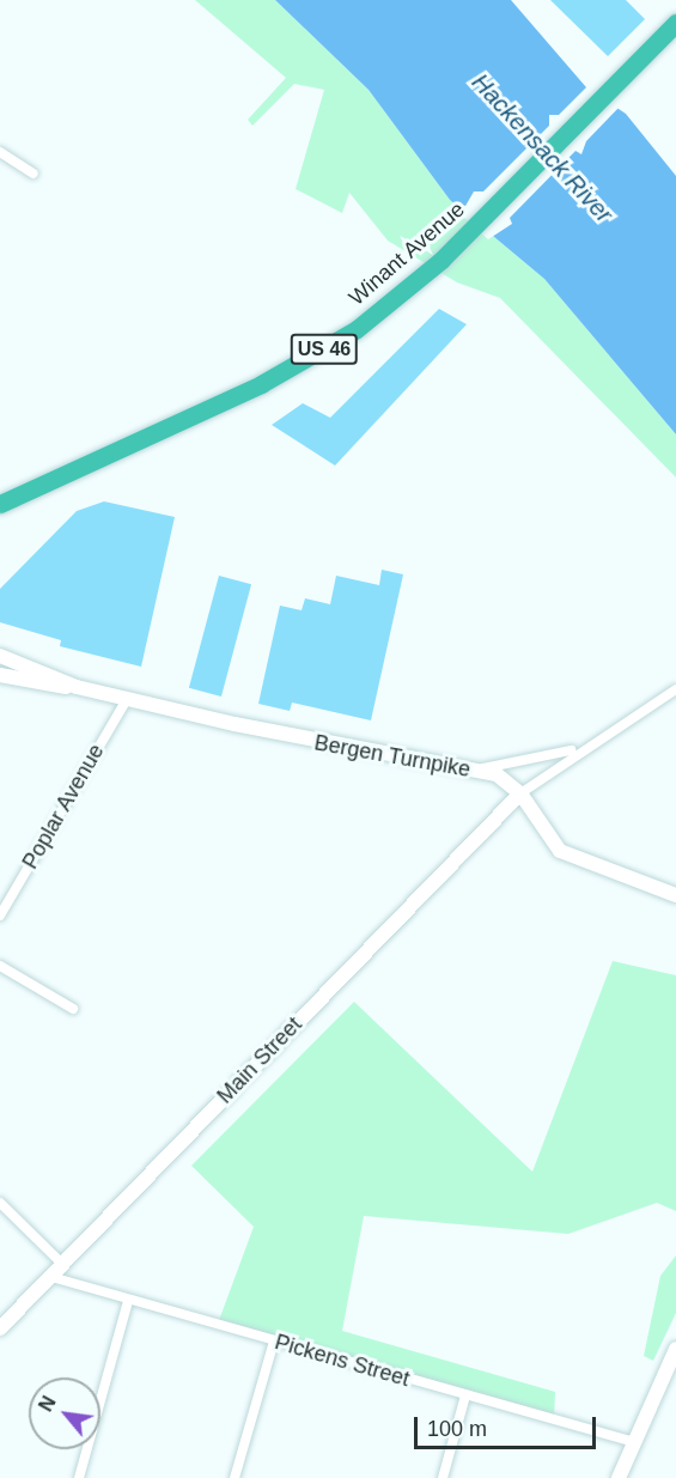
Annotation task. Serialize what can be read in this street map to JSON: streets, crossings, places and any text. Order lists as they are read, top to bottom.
{
  "streets": {
    "highway": ["Winant Avenue", "US 46"],
    "street": [
      "Bergen Turnpike",
      "Poplar Avenue",
      "Main Street",
      "Pickens Street"
    ]
  },
  "crossings": [
    ["Bergen Turnpike", "Poplar Avenue"],
    ["Bergen Turnpike", "Main Street"],
    ["Main Street", "Pickens Street"]
  ],
  "water": ["Hackensack River"],
  "scale_bar": "100 m",
  "north": "top left"
}
